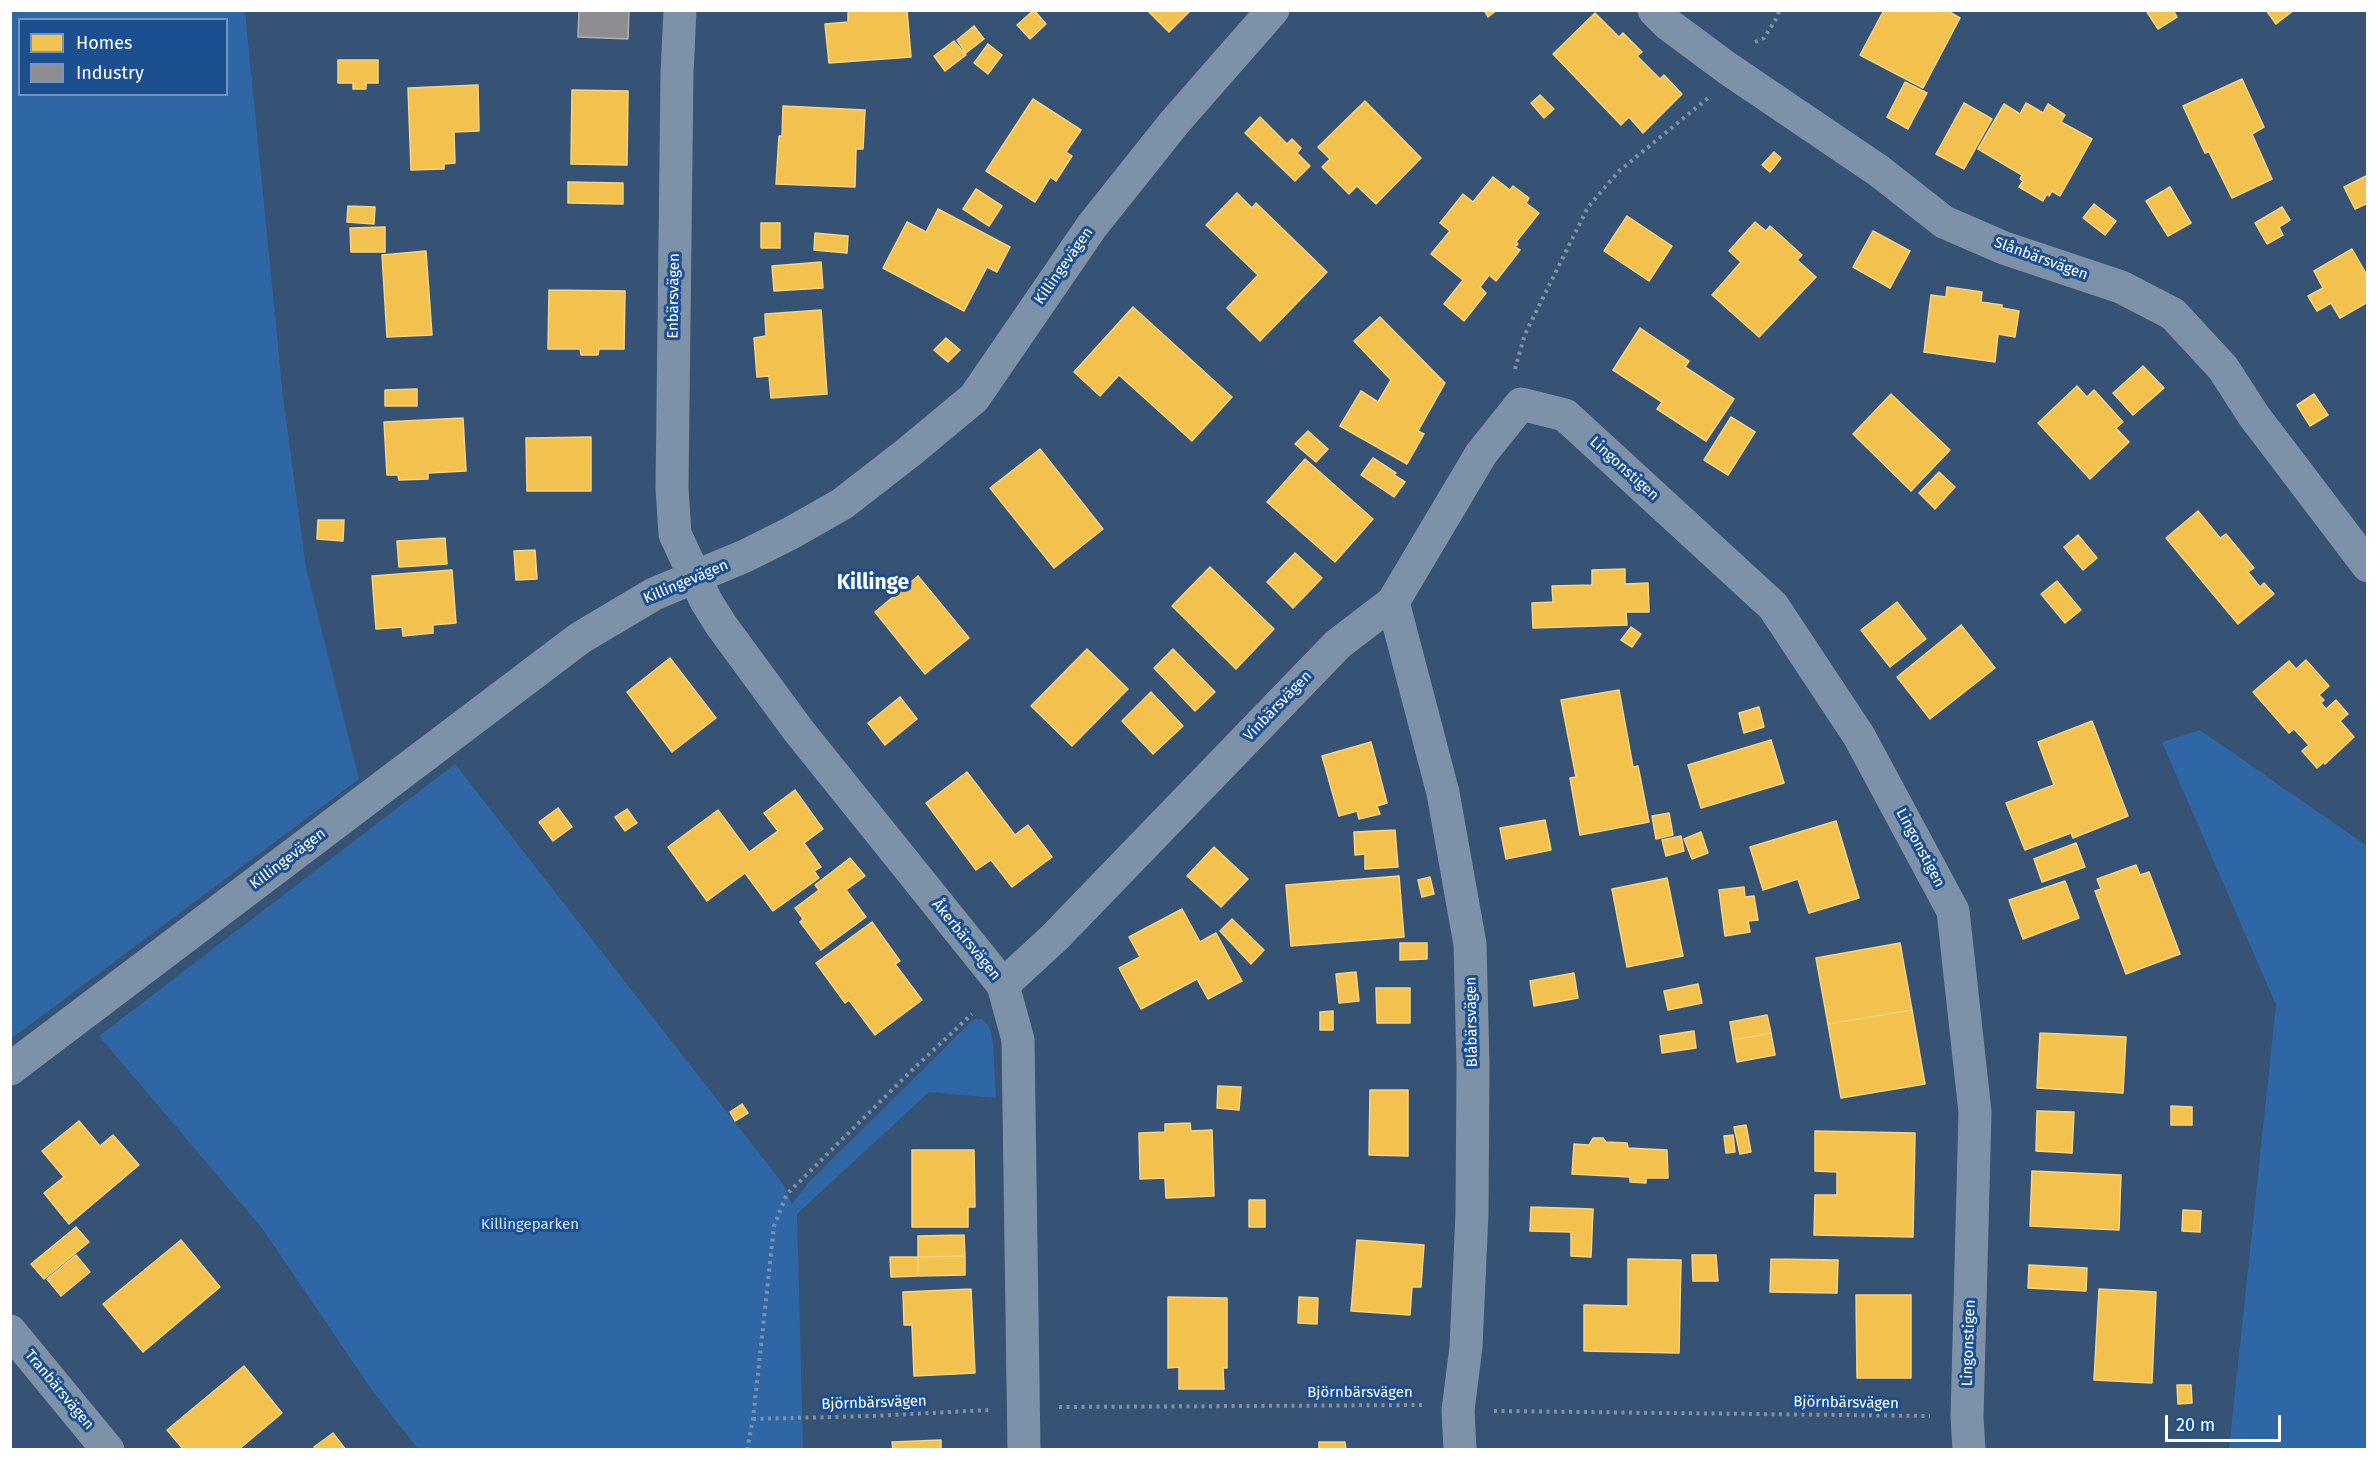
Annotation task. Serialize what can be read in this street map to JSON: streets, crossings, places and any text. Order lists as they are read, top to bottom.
{
  "streets": {
    "street": [
      "Slånbärsvägen",
      "Killingevägen",
      "Enbärsvägen",
      "Lingonstigen",
      "Vinbärsvägen",
      "Åkerbärsvägen",
      "Blåbärsvägen",
      "Tranbärsvägen"
    ],
    "path": ["Björnbärsvägen"]
  },
  "crossings": [
    ["Killingevägen", "Enbärsvägen"],
    ["Killingevägen", "Åkerbärsvägen"],
    ["Enbärsvägen", "Åkerbärsvägen"],
    ["Lingonstigen", "Vinbärsvägen"],
    ["Lingonstigen", "Björnbärsvägen"],
    ["Vinbärsvägen", "Åkerbärsvägen"],
    ["Vinbärsvägen", "Blåbärsvägen"],
    ["Åkerbärsvägen", "Björnbärsvägen"],
    ["Blåbärsvägen", "Björnbärsvägen"]
  ],
  "districts": ["Killinge"],
  "parks": ["Killingeparken"],
  "legend": ["Homes", "Industry"],
  "scale_bar": "20 m"
}
